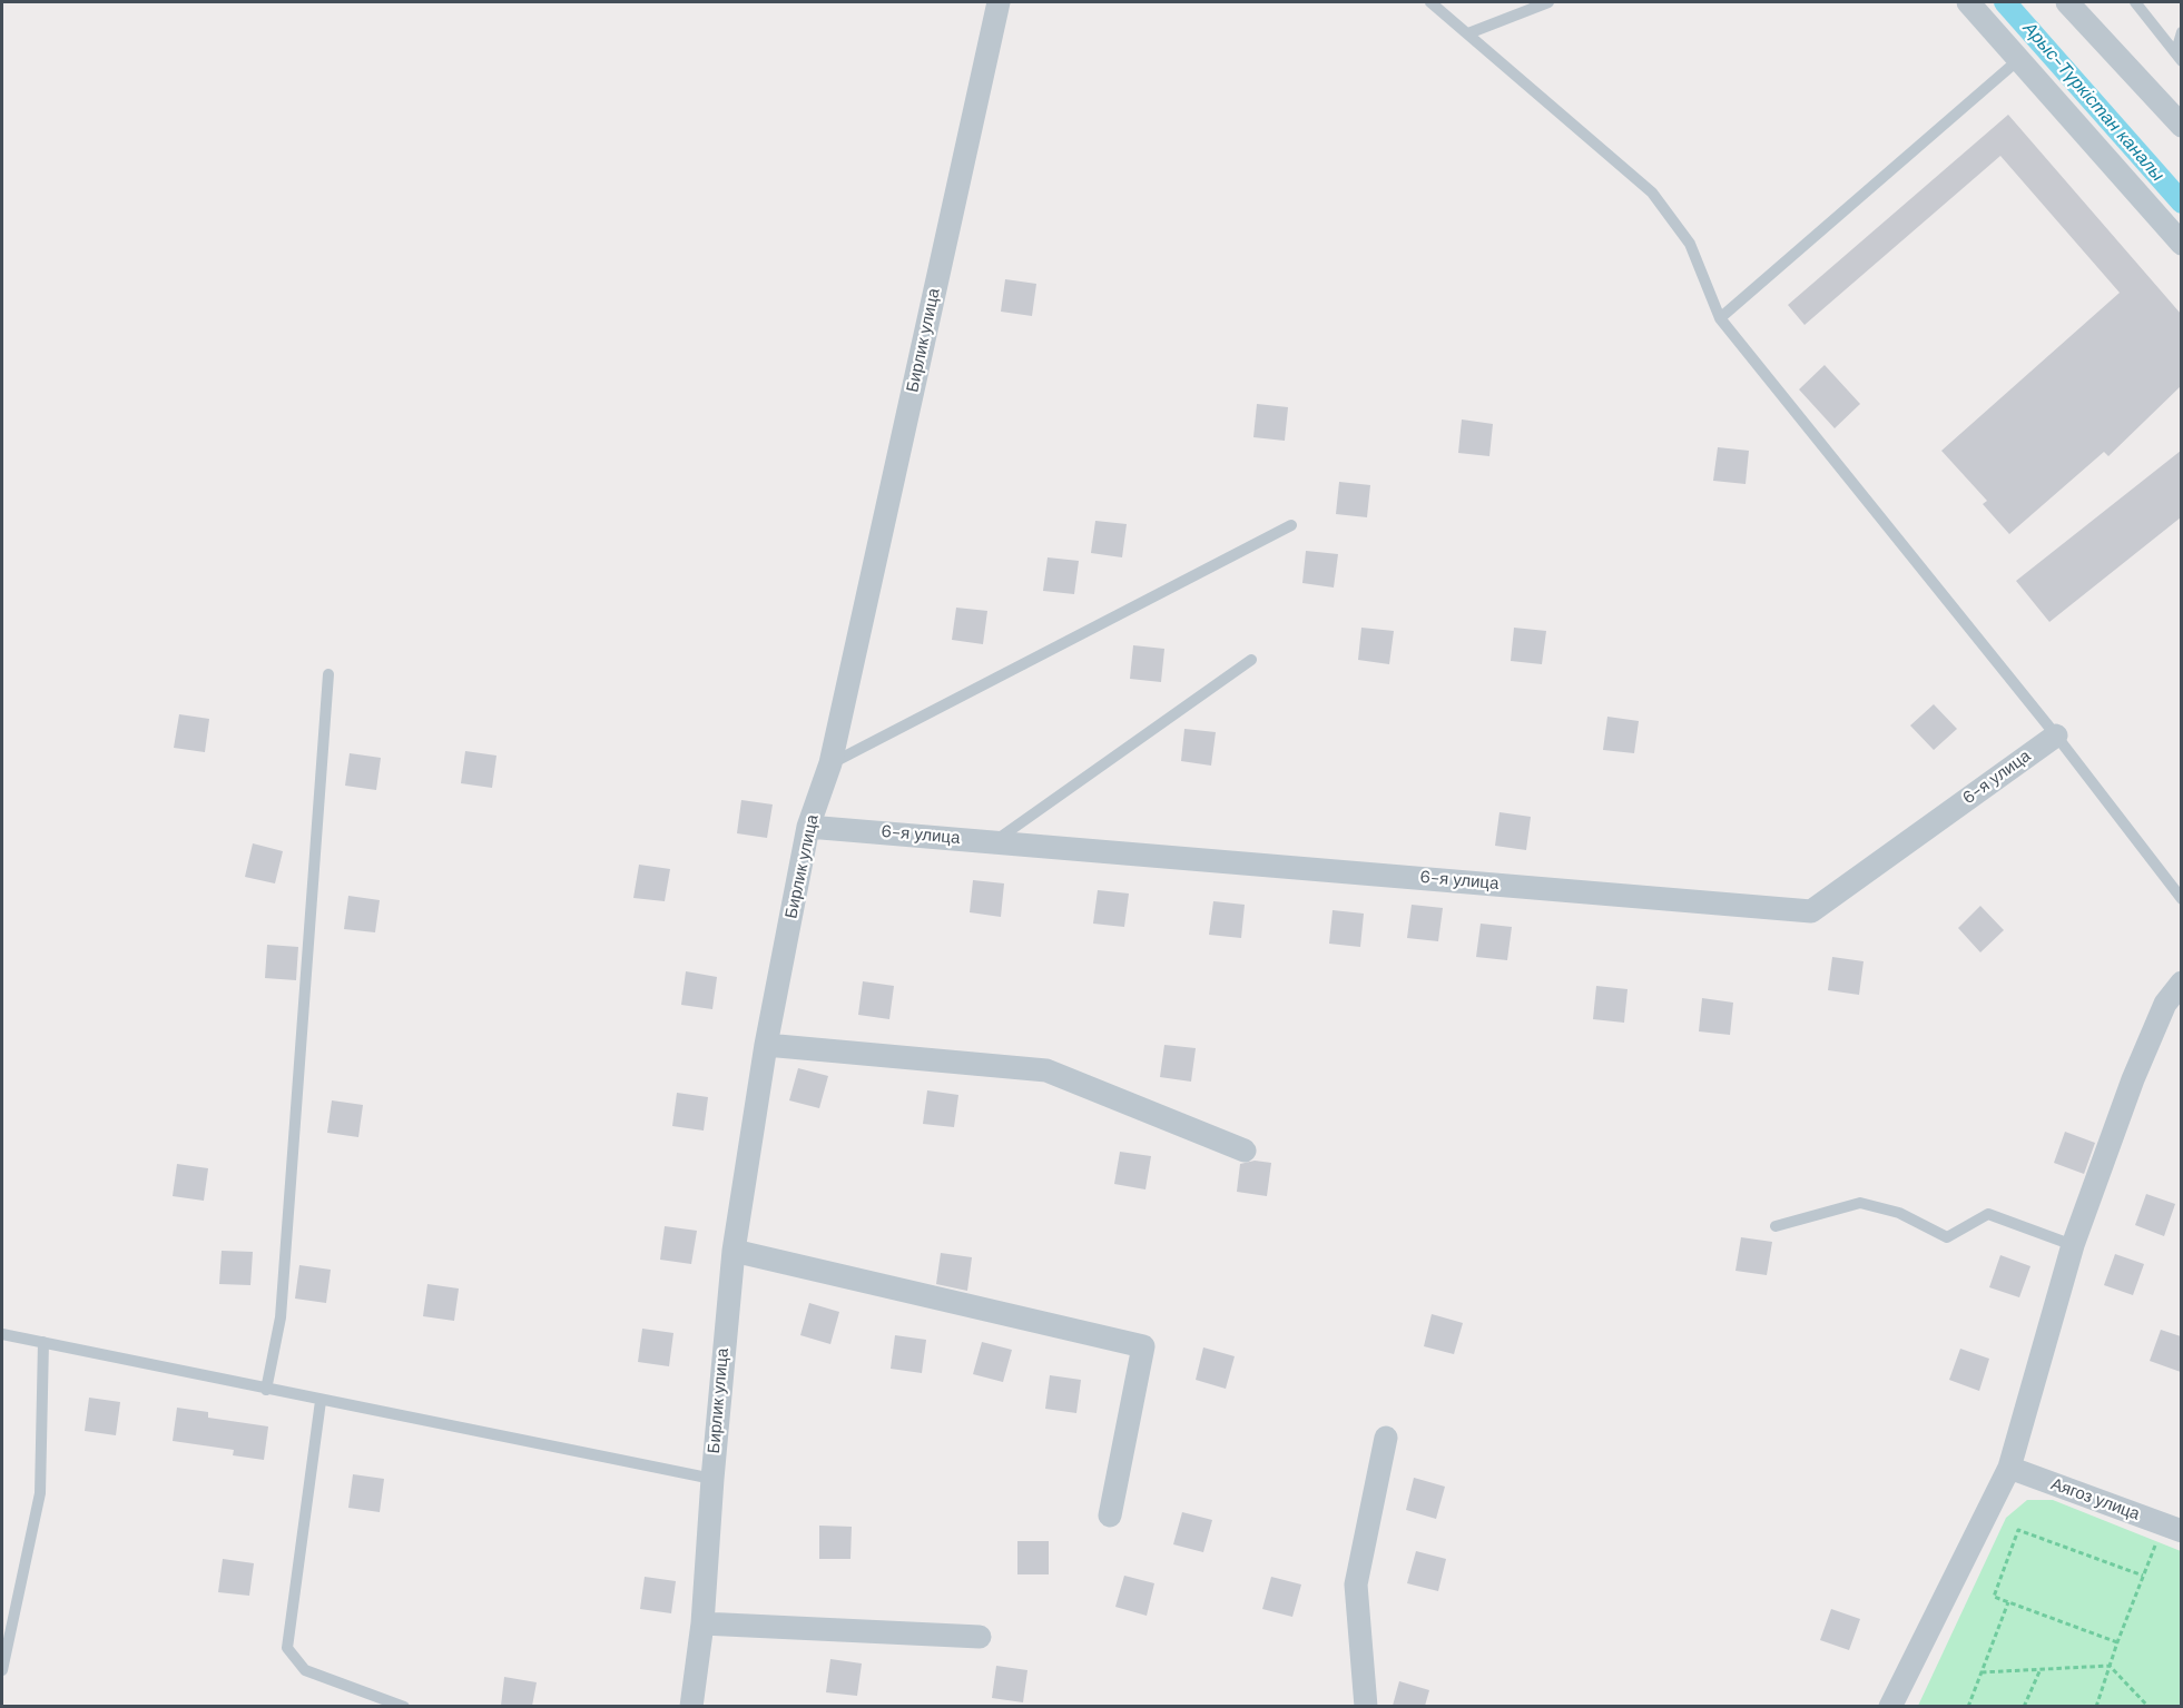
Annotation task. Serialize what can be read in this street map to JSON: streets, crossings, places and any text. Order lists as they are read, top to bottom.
{
  "streets": {
    "street": ["Бирлик улица", "6-я улица", "Аягоз улица"]
  },
  "crossings": [
    ["Бирлик улица", "6-я улица"]
  ],
  "water": ["Арыс-Түркістан каналы"]
}
